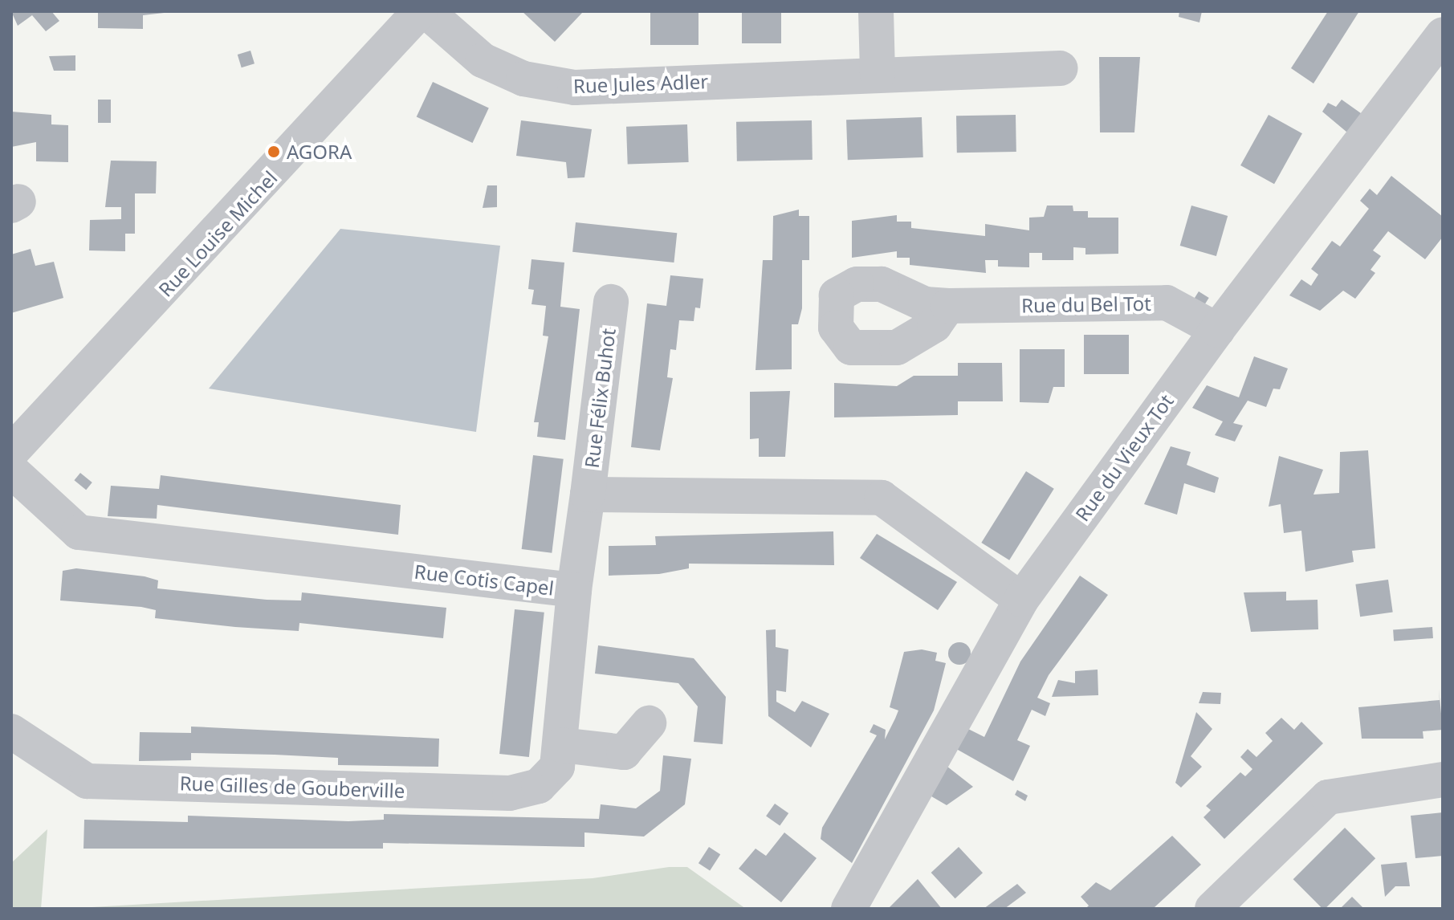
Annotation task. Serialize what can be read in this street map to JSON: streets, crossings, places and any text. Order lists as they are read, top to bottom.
{
  "streets": {
    "street": [
      "Rue Jules Adler",
      "Rue Louise Michel",
      "Rue du Bel Tot",
      "Rue Félix Buhot",
      "Rue du Vieux Tot",
      "Rue Cotis Capel",
      "Rue Gilles de Gouberville"
    ]
  },
  "crossings": [
    ["Rue du Bel Tot", "Rue du Vieux Tot"],
    ["Rue Félix Buhot", "Rue Cotis Capel"],
    ["Rue Cotis Capel", "Rue Gilles de Gouberville"]
  ],
  "places": ["AGORA"]
}
